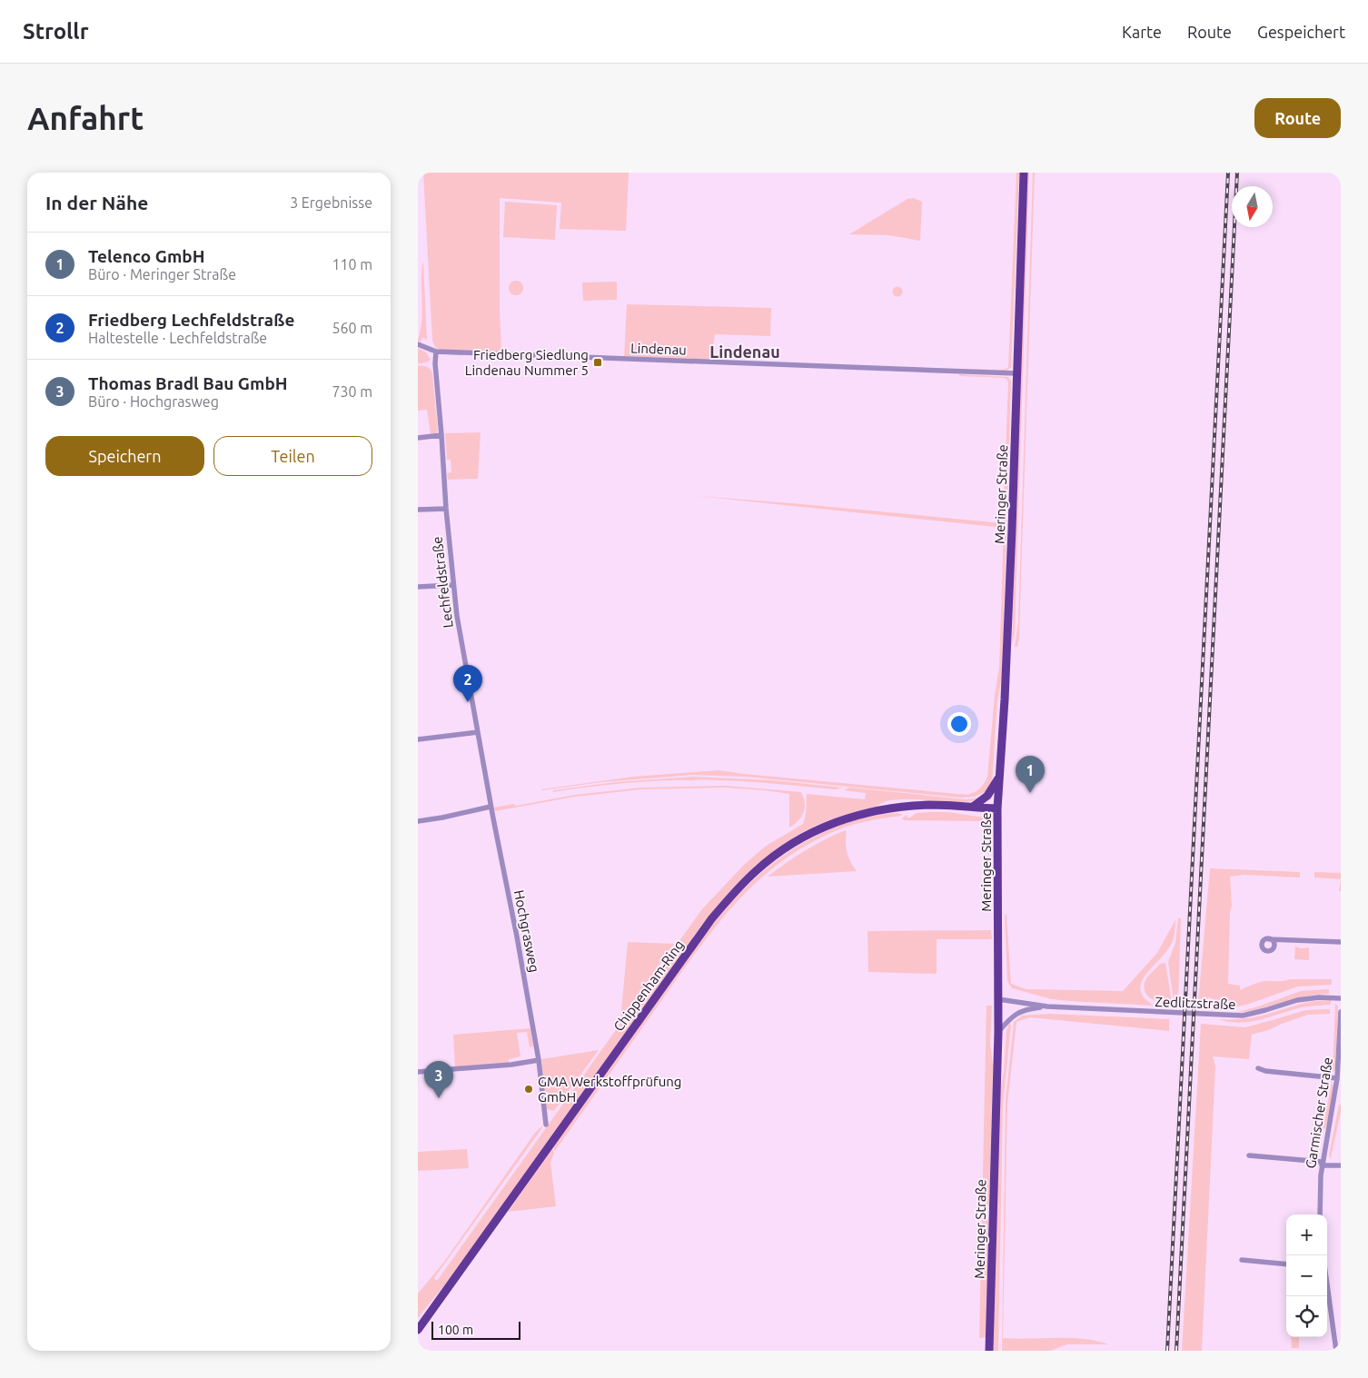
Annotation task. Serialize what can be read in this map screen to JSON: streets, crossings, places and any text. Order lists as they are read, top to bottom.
{
  "streets": {
    "main road": ["Meringer Straße", "Chippenham-Ring"],
    "street": [
      "Lindenau",
      "Lechfeldstraße",
      "Hochgrasweg",
      "Zedlitzstraße",
      "Garmischer Straße"
    ]
  },
  "crossings": [
    ["Lindenau", "Meringer Straße"],
    ["Lindenau", "Lechfeldstraße"],
    ["Meringer Straße", "Chippenham-Ring"],
    ["Meringer Straße", "Zedlitzstraße"],
    ["Lechfeldstraße", "Hochgrasweg"]
  ],
  "districts": ["Lindenau"],
  "places": {
    "transit": ["Friedberg Siedlung Lindenau Nummer 5"],
    "other": ["GMA Werkstoffprüfung GmbH"]
  },
  "scale_bar": "100 m",
  "north": "bottom",
  "page": {
    "header": "Strollr",
    "nav": ["Karte", "Route", "Gespeichert"],
    "buttons": [
      "Route",
      ["Speichern", "Teilen"]
    ],
    "title": "Anfahrt",
    "heading": ["In der Nähe", "3 Ergebnisse"],
    "list": [
      {
        "mark": "1",
        "name": "Telenco GmbH",
        "note": "Büro · Meringer Straße",
        "value": "110 m"
      },
      {
        "mark": "2",
        "name": "Friedberg Lechfeldstraße",
        "note": "Haltestelle · Lechfeldstraße",
        "value": "560 m"
      },
      {
        "mark": "3",
        "name": "Thomas Bradl Bau GmbH",
        "note": "Büro · Hochgrasweg",
        "value": "730 m"
      }
    ],
    "pins": ["2", "1", "3"],
    "map_buttons": ["+", "−"],
    "scale": "100 m"
  }
}
